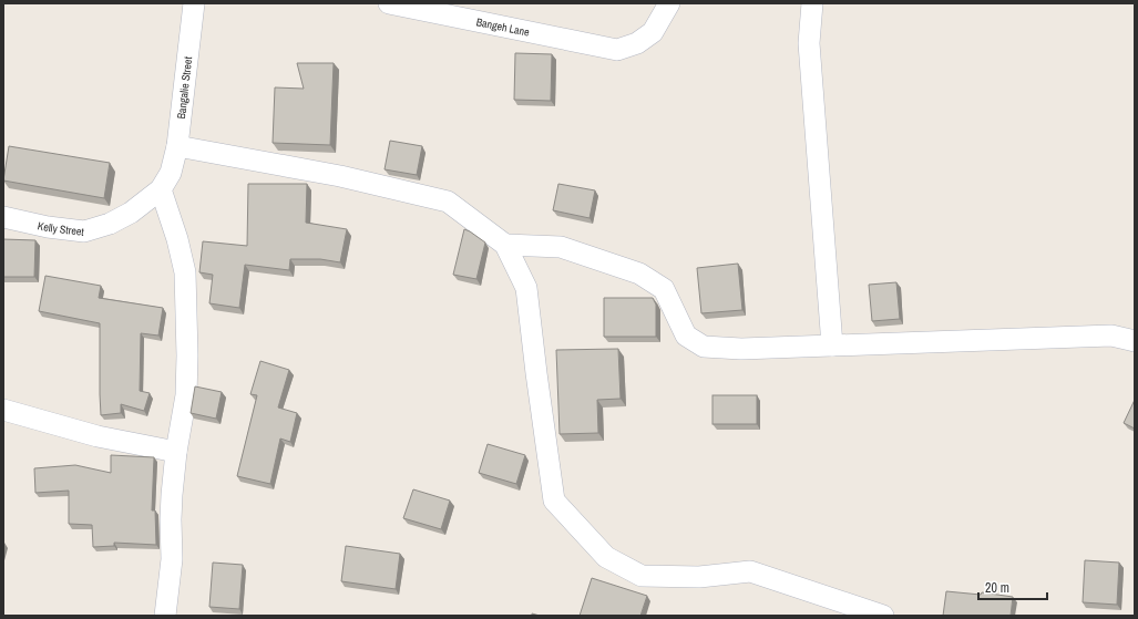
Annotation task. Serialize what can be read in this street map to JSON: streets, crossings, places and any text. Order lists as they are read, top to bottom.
{
  "streets": {
    "street": ["Bangeh Lane", "Bangalie Street", "Kelly Street"]
  },
  "crossings": [
    ["Bangalie Street", "Kelly Street"]
  ],
  "scale_bar": "20 m"
}
